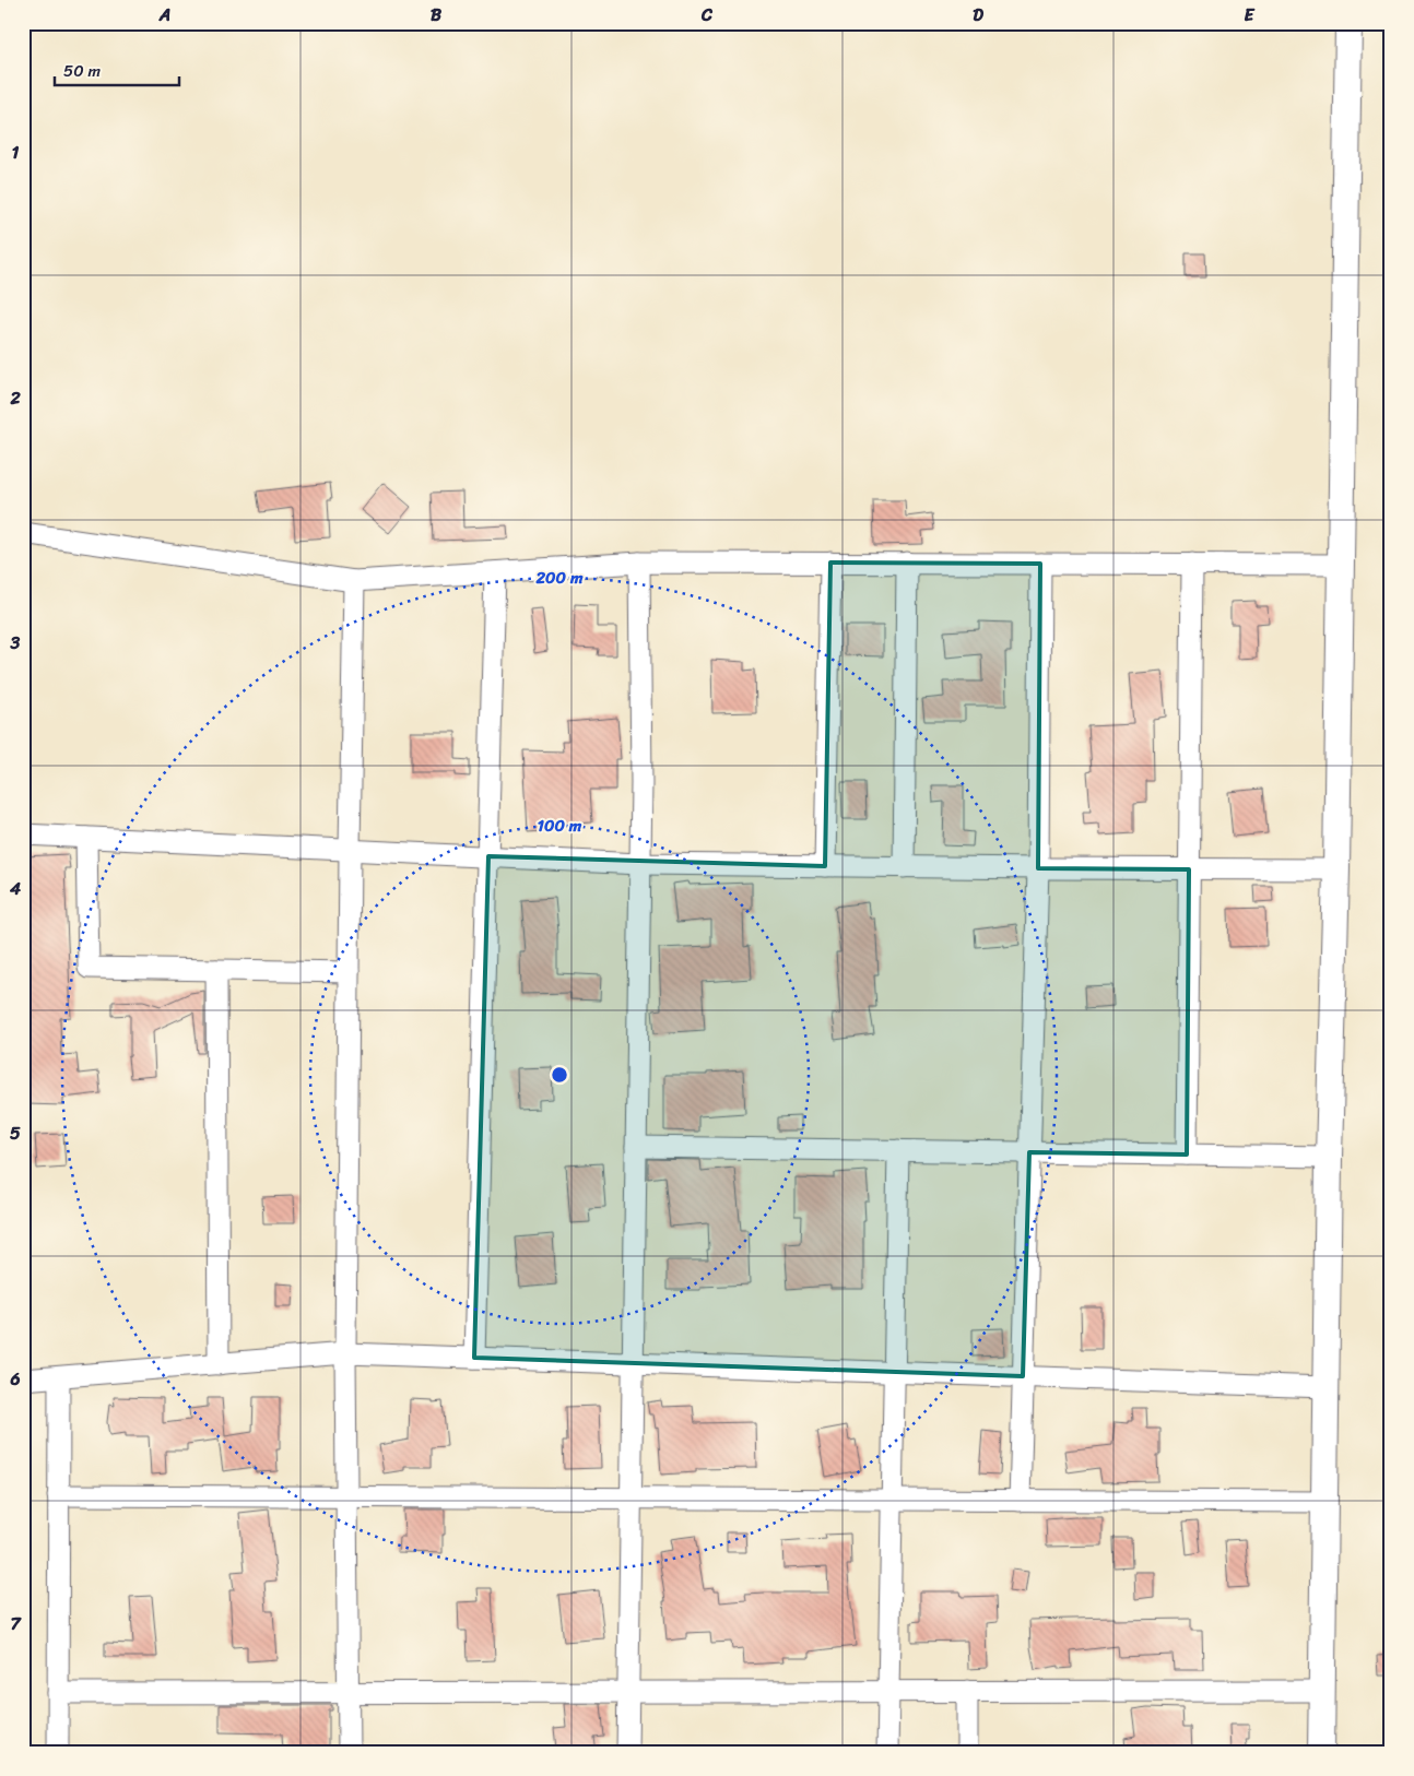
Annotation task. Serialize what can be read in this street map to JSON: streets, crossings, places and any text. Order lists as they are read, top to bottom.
{
  "scale_bar": "50 m",
  "grid": {
    "columns": [
      "A",
      "B",
      "C",
      "D",
      "E"
    ],
    "rows": [
      "1",
      "2",
      "3",
      "4",
      "5",
      "6",
      "7"
    ]
  },
  "rings": ["200 m", "100 m"]
}
